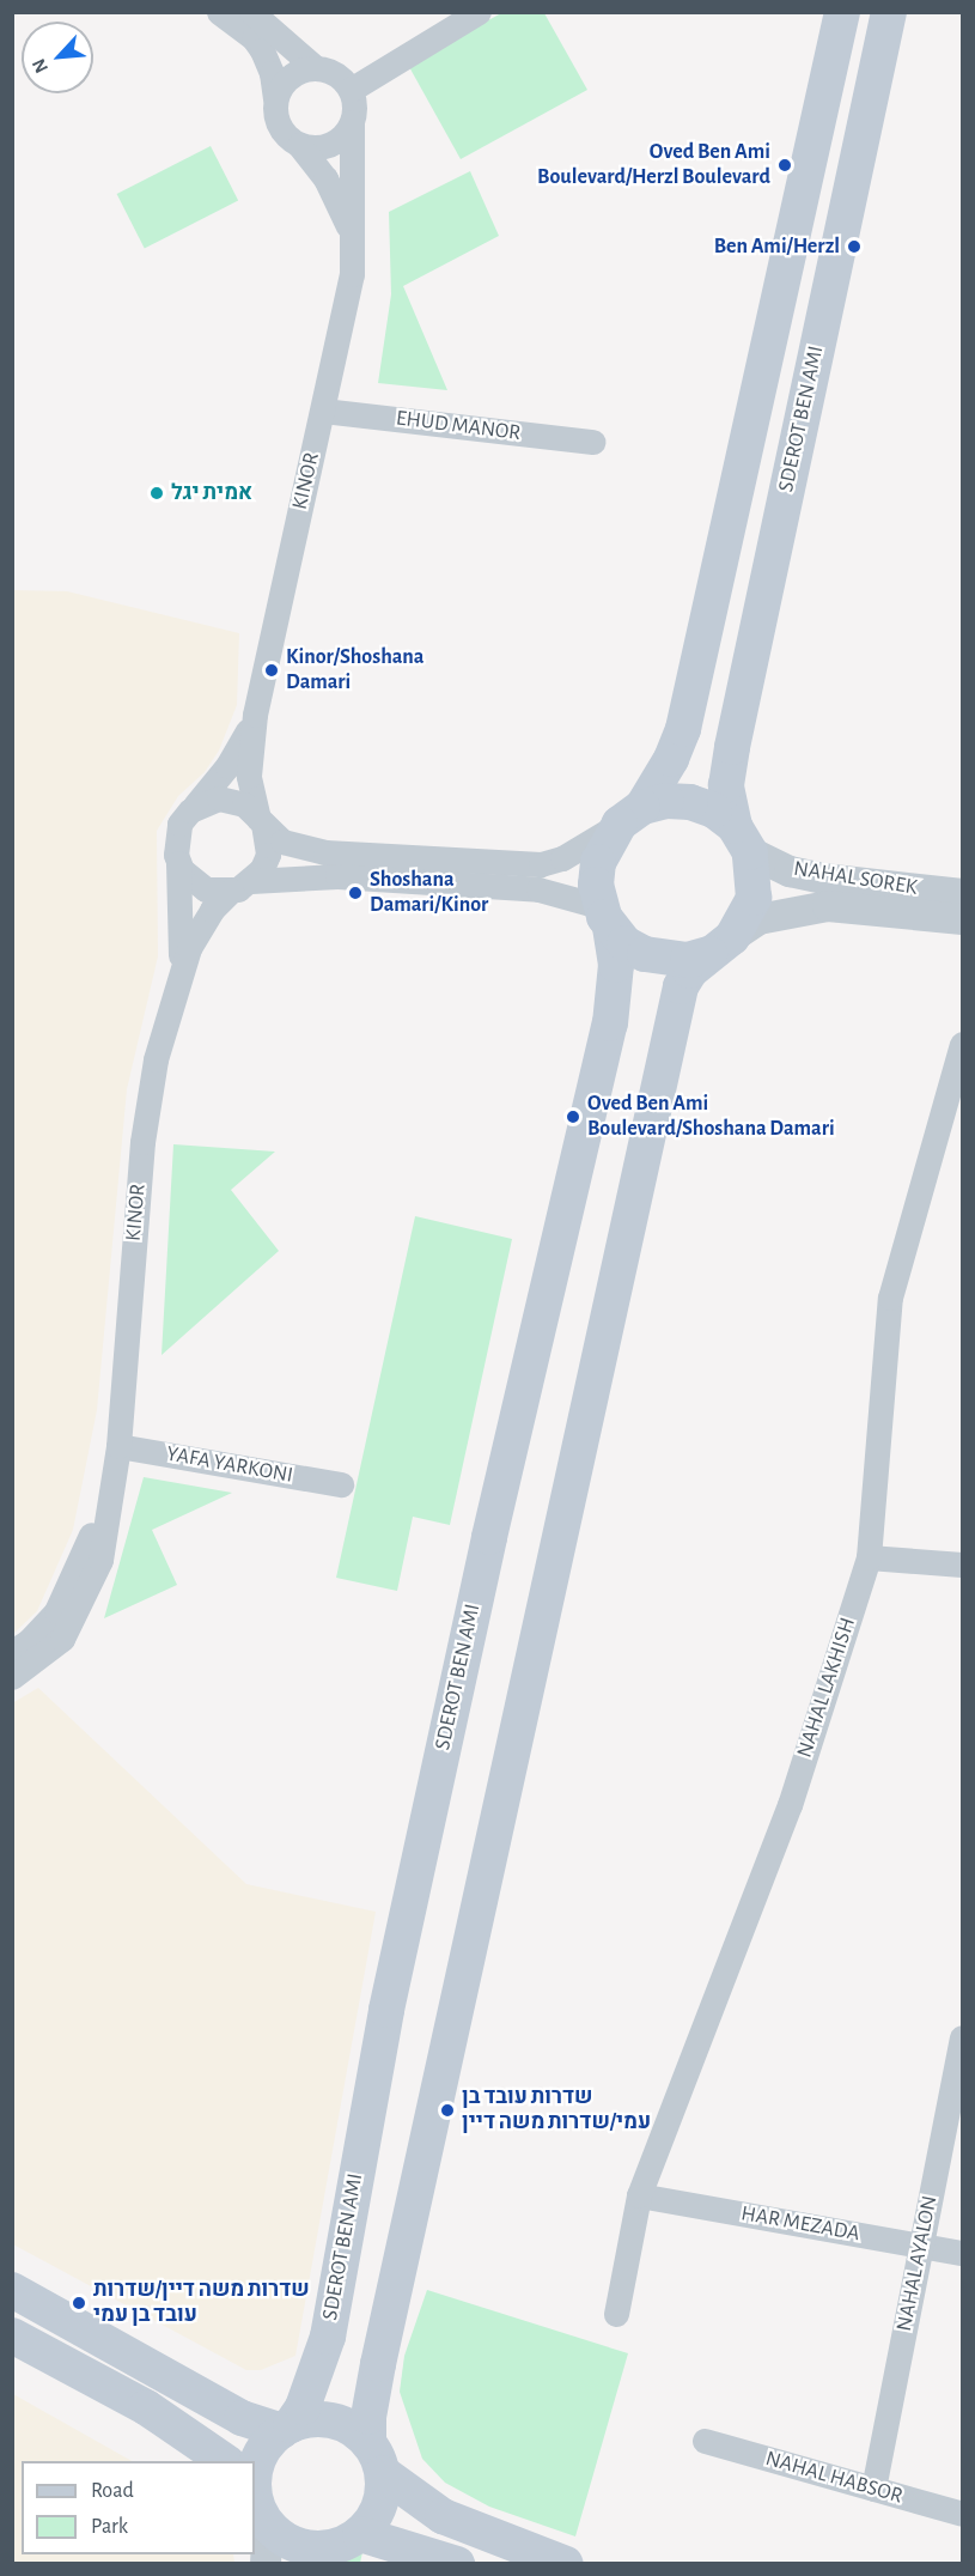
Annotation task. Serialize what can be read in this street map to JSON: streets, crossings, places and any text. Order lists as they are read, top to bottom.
{
  "streets": {
    "main road": ["SDEROT BEN AMI"],
    "street": [
      "EHUD MANOR",
      "KINOR",
      "NAHAL SOREK",
      "YAFA YARKONI",
      "NAHAL LAKHISH",
      "HAR MEZADA",
      "NAHAL AYALON",
      "NAHAL HABSOR"
    ]
  },
  "crossings": [
    ["SDEROT BEN AMI", "NAHAL SOREK"],
    ["EHUD MANOR", "KINOR"],
    ["KINOR", "YAFA YARKONI"],
    ["NAHAL LAKHISH", "HAR MEZADA"],
    ["HAR MEZADA", "NAHAL AYALON"],
    ["NAHAL AYALON", "NAHAL HABSOR"]
  ],
  "places": [
    "Oved Ben Ami Boulevard/Herzl Boulevard",
    "Ben Ami/Herzl",
    "אמית יגל",
    "Kinor/Shoshana Damari",
    "Shoshana Damari/Kinor",
    "Oved Ben Ami Boulevard/Shoshana Damari",
    "שדרות עובד בן עמי/שדרות משה דיין",
    "שדרות משה דיין/שדרות עובד בן עמי"
  ],
  "legend": ["Road", "Park"],
  "north": "bottom left"
}
